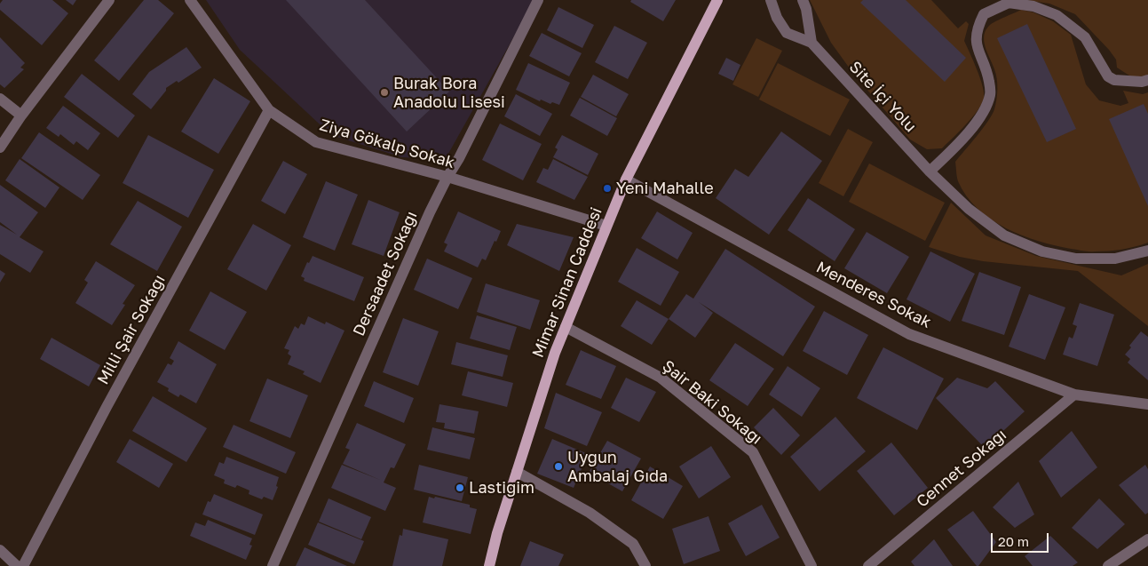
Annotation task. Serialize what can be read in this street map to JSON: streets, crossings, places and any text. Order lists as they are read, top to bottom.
{
  "streets": {
    "main road": ["Mimar Sinan Caddesi"],
    "street": [
      "Site İçi Yolu",
      "Ziya Gökalp Sokak",
      "Dersaadet Sokağı",
      "Menderes Sokak",
      "Milli Şair Sokağı",
      "Şair Baki Sokağı",
      "Cennet Sokağı"
    ]
  },
  "crossings": [
    ["Ziya Gökalp Sokak", "Dersaadet Sokağı"],
    ["Ziya Gökalp Sokak", "Mimar Sinan Caddesi"],
    ["Ziya Gökalp Sokak", "Milli Şair Sokağı"],
    ["Mimar Sinan Caddesi", "Menderes Sokak"],
    ["Mimar Sinan Caddesi", "Şair Baki Sokağı"],
    ["Menderes Sokak", "Cennet Sokağı"]
  ],
  "places": [
    "Burak Bora Anadolu Lisesi",
    "Yeni Mahalle",
    "Uygun Ambalaj Gıda",
    "Lastiğim"
  ],
  "scale_bar": "20 m"
}
